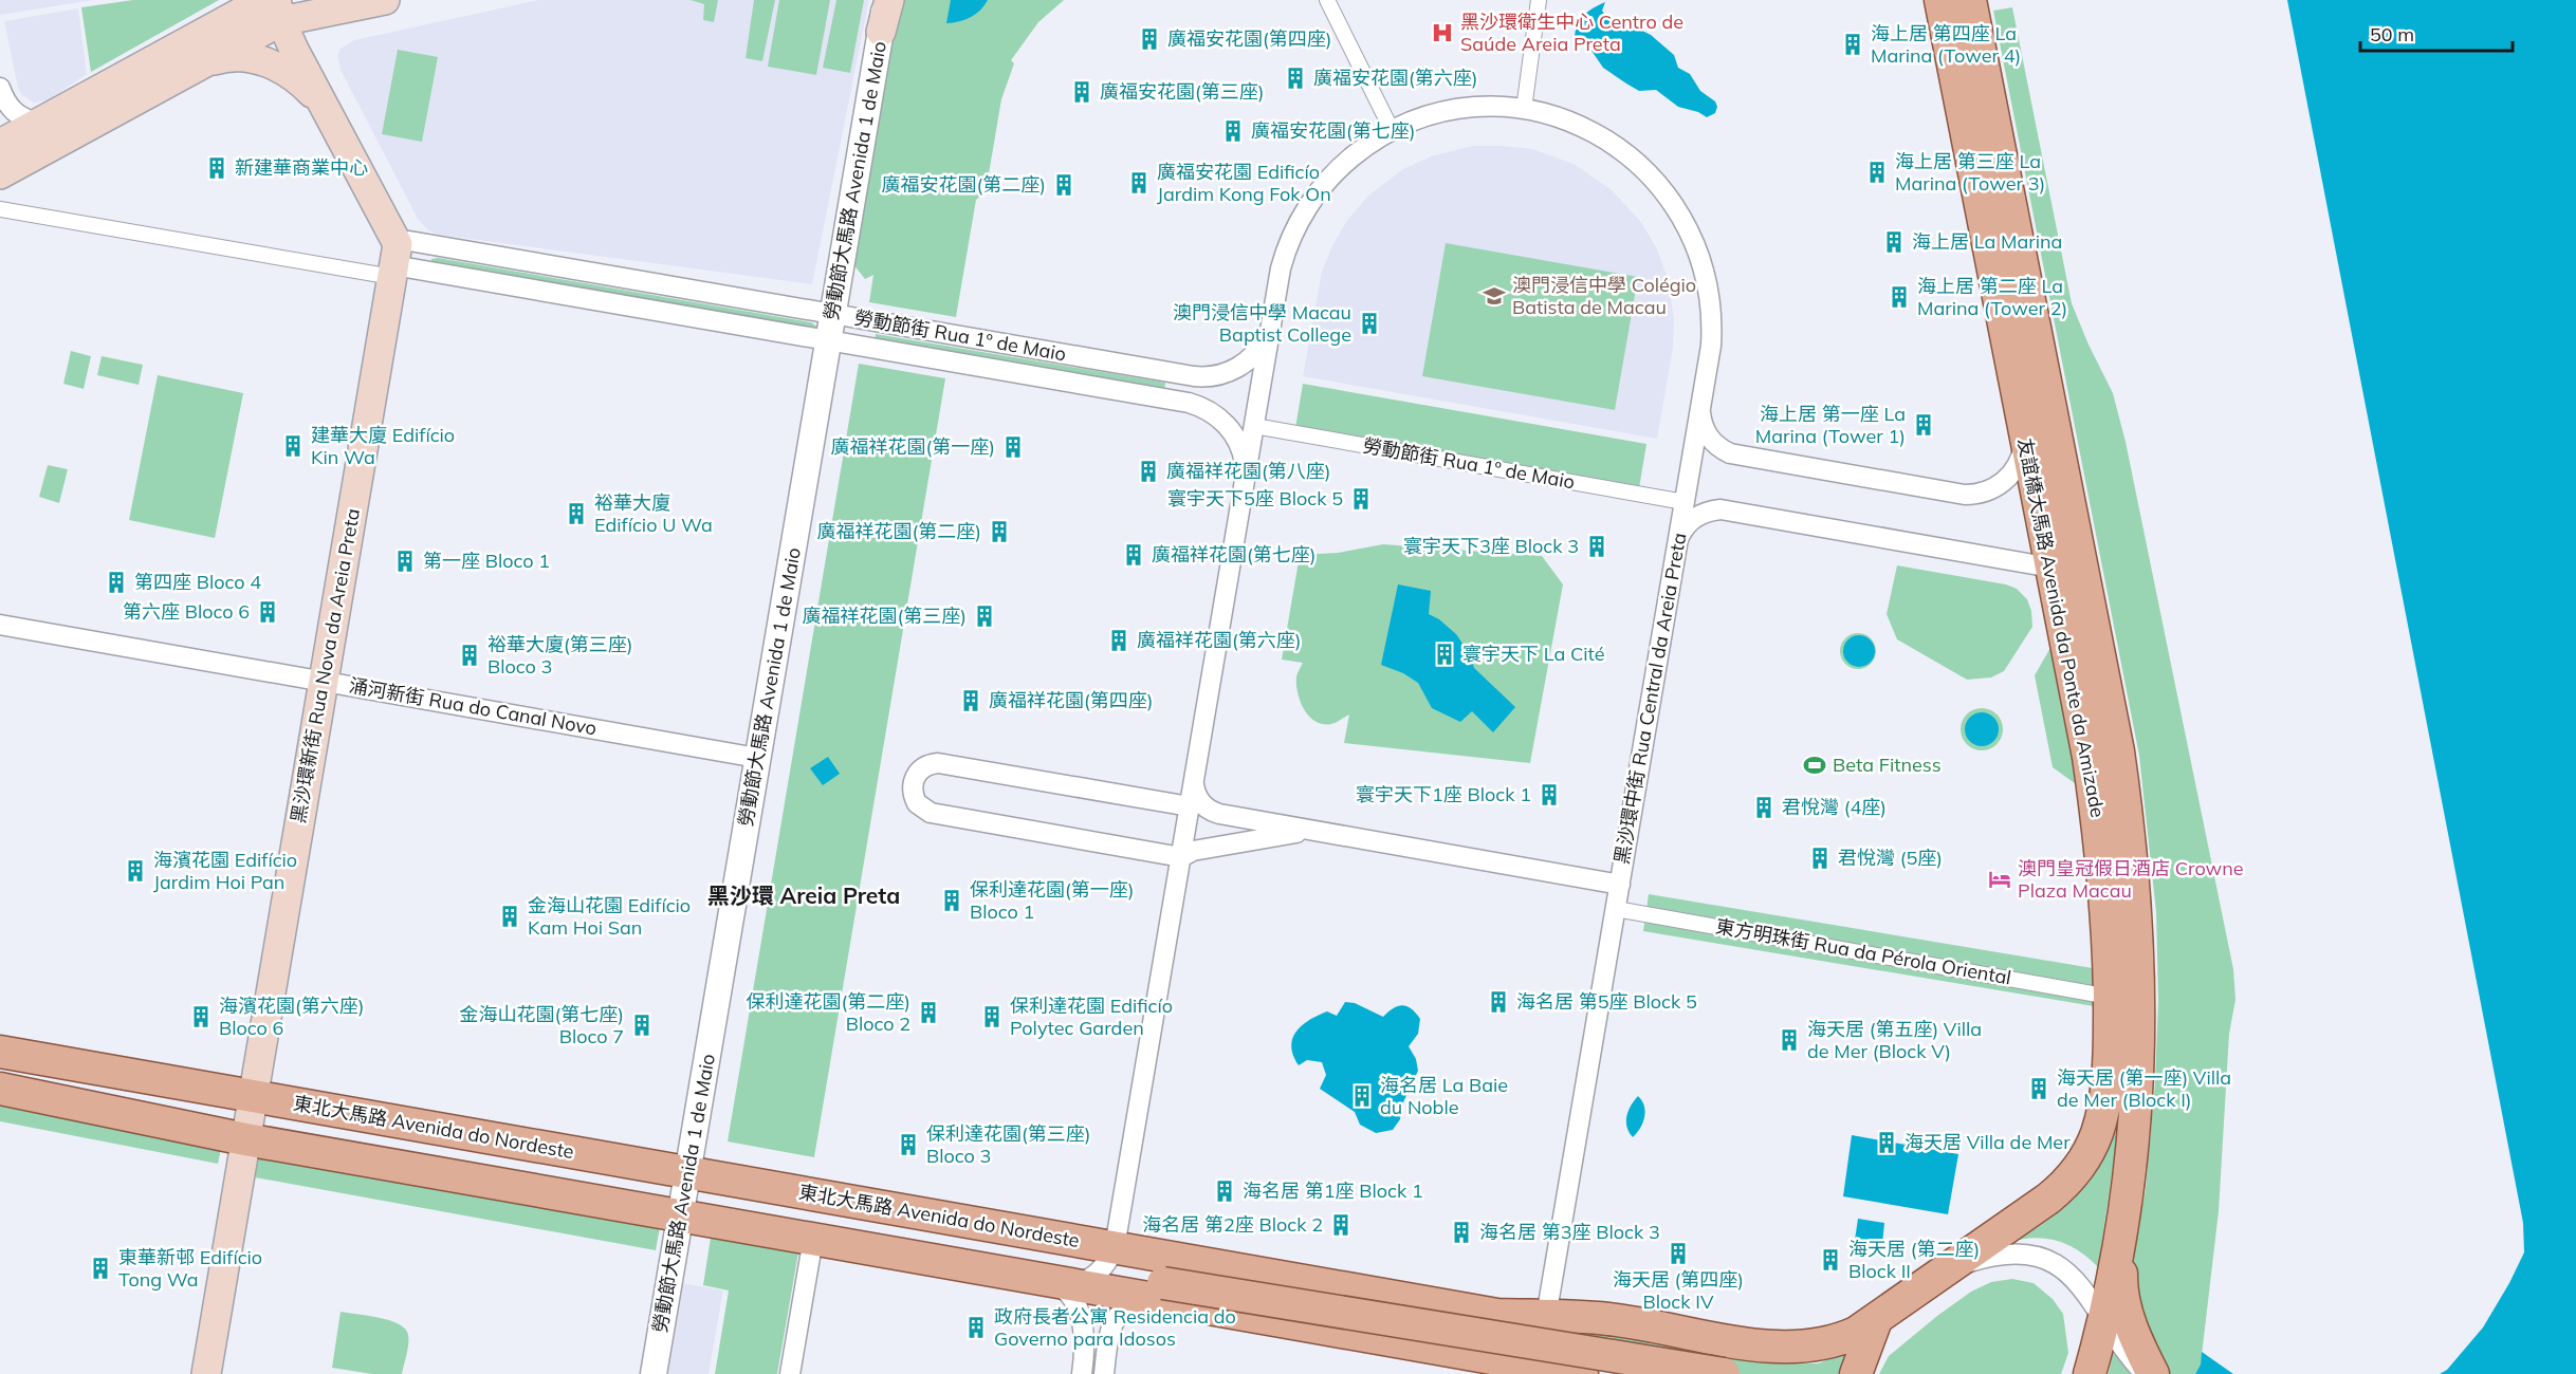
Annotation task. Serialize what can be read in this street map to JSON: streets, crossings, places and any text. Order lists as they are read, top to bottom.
{
  "streets": {
    "main road": ["友誼橋大馬路 Avenida da Ponte da Amizade", "黑沙環新街 Rua Nova da Areia Preta", "東北大馬路 Avenida do Nordeste"],
    "street": [
      "勞動節大馬路 Avenida 1 de Maio",
      "勞動節街 Rua 1º de Maio",
      "黑沙環中街 Rua Central da Areia Preta",
      "涌河新街 Rua do Canal Novo",
      "東方明珠街 Rua da Pérola Oriental"
    ]
  },
  "crossings": [
    ["勞動節大馬路 Avenida 1 de Maio", "勞動節街 Rua 1º de Maio"],
    ["勞動節大馬路 Avenida 1 de Maio", "涌河新街 Rua do Canal Novo"],
    ["勞動節大馬路 Avenida 1 de Maio", "東北大馬路 Avenida do Nordeste"],
    ["勞動節街 Rua 1º de Maio", "黑沙環新街 Rua Nova da Areia Preta"],
    ["勞動節街 Rua 1º de Maio", "黑沙環中街 Rua Central da Areia Preta"],
    ["友誼橋大馬路 Avenida da Ponte da Amizade", "東方明珠街 Rua da Pérola Oriental"],
    ["友誼橋大馬路 Avenida da Ponte da Amizade", "東北大馬路 Avenida do Nordeste"],
    ["黑沙環新街 Rua Nova da Areia Preta", "涌河新街 Rua do Canal Novo"],
    ["黑沙環新街 Rua Nova da Areia Preta", "東北大馬路 Avenida do Nordeste"],
    ["黑沙環中街 Rua Central da Areia Preta", "東方明珠街 Rua da Pérola Oriental"],
    ["黑沙環中街 Rua Central da Areia Preta", "東北大馬路 Avenida do Nordeste"]
  ],
  "districts": ["黑沙環 Areia Preta"],
  "places": {
    "hospital": ["黑沙環衛生中心 Centro de Saúde Areia Preta"],
    "building": [
      "廣福安花園(第四座)",
      "海上居 第四座 La Marina (Tower 4)",
      "廣福安花園(第六座)",
      "廣福安花園(第三座)",
      "廣福安花園(第七座)",
      "新建華商業中心",
      "海上居 第三座 La Marina (Tower 3)",
      "廣福安花園 Edificío Jardim Kong Fok On",
      "廣福安花園(第二座)",
      "海上居 La Marina",
      "海上居 第二座 La Marina (Tower 2)",
      "澳門浸信中學 Macau Baptist College",
      "海上居 第一座 La Marina (Tower 1)",
      "建華大廈 Edifício Kin Wa",
      "廣福祥花園(第一座)",
      "廣福祥花園(第八座)",
      "寰宇天下5座 Block 5",
      "裕華大廈 Edifício U Wa",
      "廣福祥花園(第二座)",
      "寰宇天下3座 Block 3",
      "廣福祥花園(第七座)",
      "第一座 Bloco 1",
      "第四座 Bloco 4",
      "第六座 Bloco 6",
      "廣福祥花園(第三座)",
      "廣福祥花園(第六座)",
      "寰宇天下 La Cité",
      "裕華大廈(第三座) Bloco 3",
      "廣福祥花園(第四座)",
      "寰宇天下1座 Block 1",
      "君悅灣 (4座)",
      "君悅灣 (5座)",
      "海濱花園 Edifício Jardim Hoi Pan",
      "保利達花園(第一座) Bloco 1",
      "金海山花園 Edifício Kam Hoi San",
      "海名居 第5座 Block 5",
      "保利達花園(第二座) Bloco 2",
      "海濱花園(第六座) Bloco 6",
      "保利達花園 Edificío Polytec Garden",
      "金海山花園(第七座) Bloco 7",
      "海天居 (第五座) Villa de Mer (Block V)",
      "海天居 (第一座) Villa de Mer (Block I)",
      "海名居 La Baie du Noble",
      "海天居 Villa de Mer",
      "保利達花園(第三座) Bloco 3",
      "海名居 第1座 Block 1",
      "海名居 第2座 Block 2",
      "海名居 第3座 Block 3",
      "海天居 (第四座) Block IV",
      "海天居 (第二座) Block II",
      "東華新邨 Edifício Tong Wa",
      "政府長者公寓 Residencia do Governo para Idosos"
    ],
    "school or university": ["澳門浸信中學 Colégio Batista de Macau"],
    "sports": ["Beta Fitness"],
    "hotel": ["澳門皇冠假日酒店 Crowne Plaza Macau"]
  },
  "scale_bar": "50 m"
}
